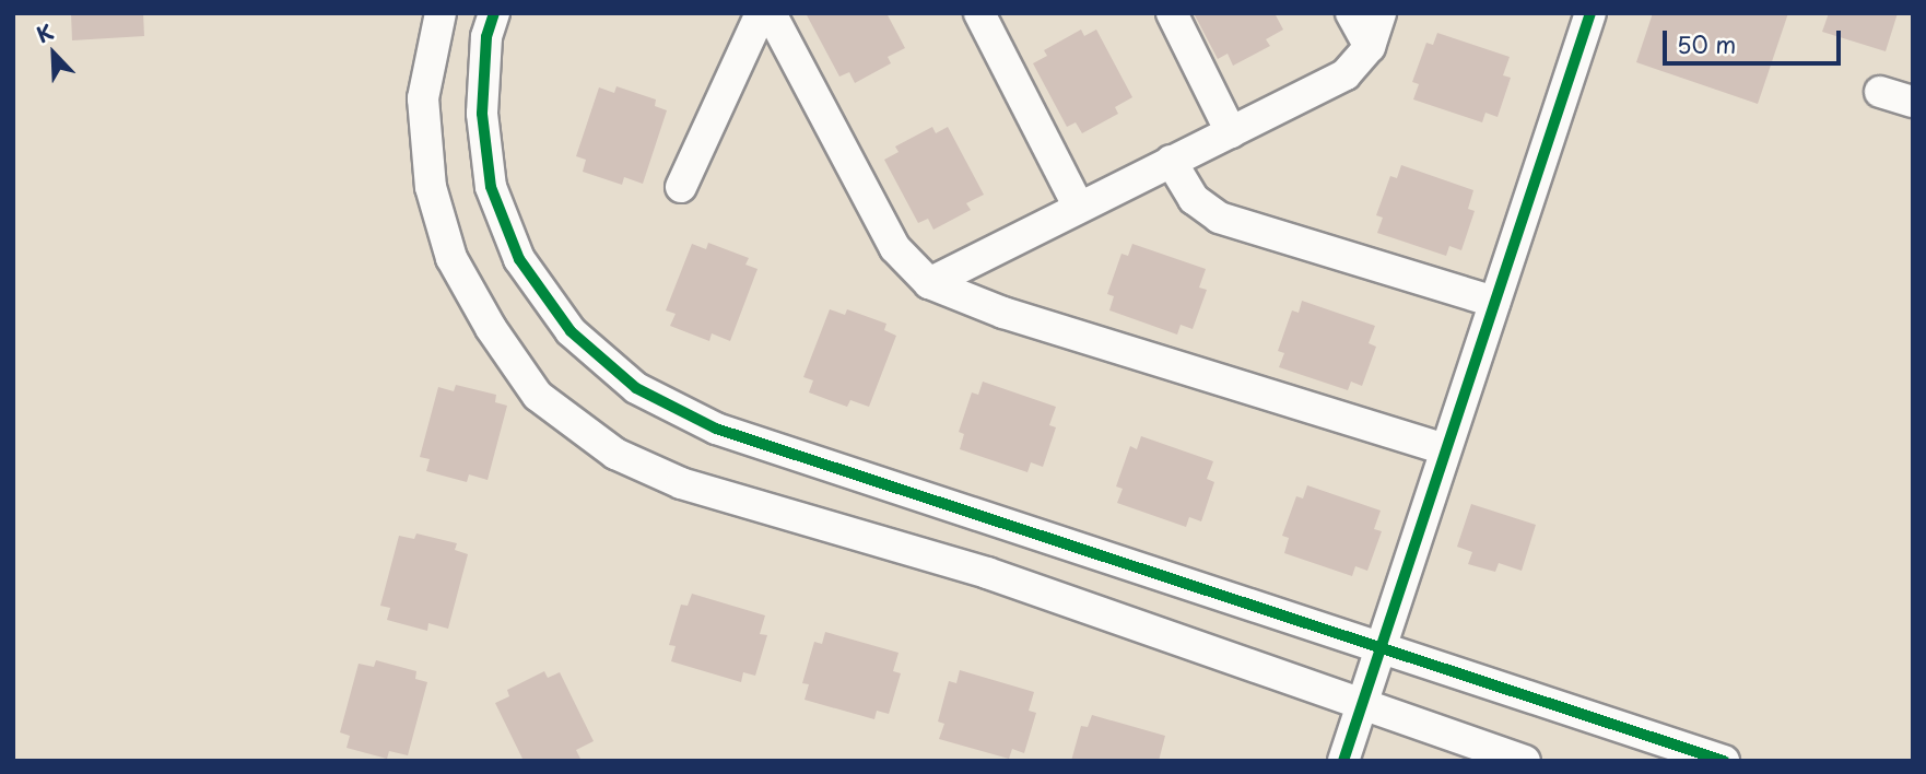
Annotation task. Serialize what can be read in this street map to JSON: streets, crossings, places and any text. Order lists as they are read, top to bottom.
{
  "scale_bar": "50 m",
  "north": "top left"
}
